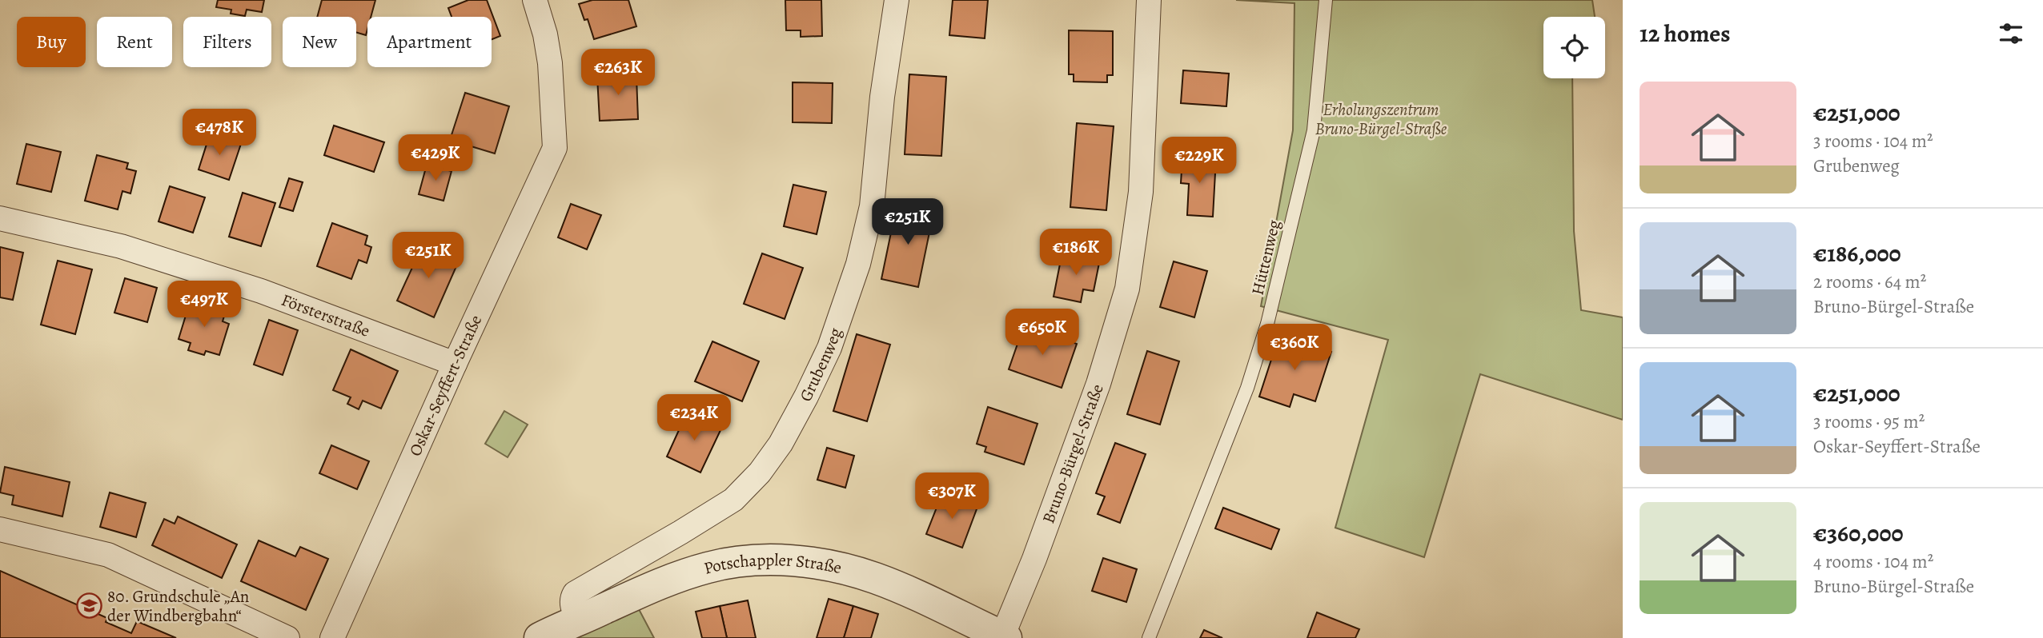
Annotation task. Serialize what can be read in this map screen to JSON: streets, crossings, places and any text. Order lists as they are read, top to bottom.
{
  "streets": {
    "street": [
      "Försterstraße",
      "Grubenweg",
      "Oskar-Seyffert-Straße",
      "Bruno-Bürgel-Straße",
      "Potschappler Straße"
    ],
    "lane": ["Hüttenweg"]
  },
  "crossings": [
    ["Försterstraße", "Oskar-Seyffert-Straße"],
    ["Grubenweg", "Potschappler Straße"],
    ["Bruno-Bürgel-Straße", "Potschappler Straße"]
  ],
  "parks": ["Erholungszentrum Bruno-Bürgel-Straße"],
  "places": {
    "school or university": ["80. Grundschule „An der Windbergbahn“"]
  },
  "page": {
    "heading": "12 homes",
    "chip": [
      "Buy",
      "Rent",
      "Filters",
      "New",
      "Apartment"
    ],
    "price": [
      "€263K",
      "€478K",
      "€429K",
      "€229K",
      "€251K",
      "€186K",
      "€251K",
      "€497K",
      "€650K",
      "€360K",
      "€234K",
      "€307K"
    ],
    "list": [
      {
        "name": "€251,000",
        "note": "3 rooms · 104 m² · Grubenweg"
      },
      {
        "name": "€186,000",
        "note": "2 rooms · 64 m² · Bruno-Bürgel-Straße"
      },
      {
        "name": "€251,000",
        "note": "3 rooms · 95 m² · Oskar-Seyffert-Straße"
      },
      {
        "name": "€360,000",
        "note": "4 rooms · 104 m² · Bruno-Bürgel-Straße"
      }
    ]
  }
}
